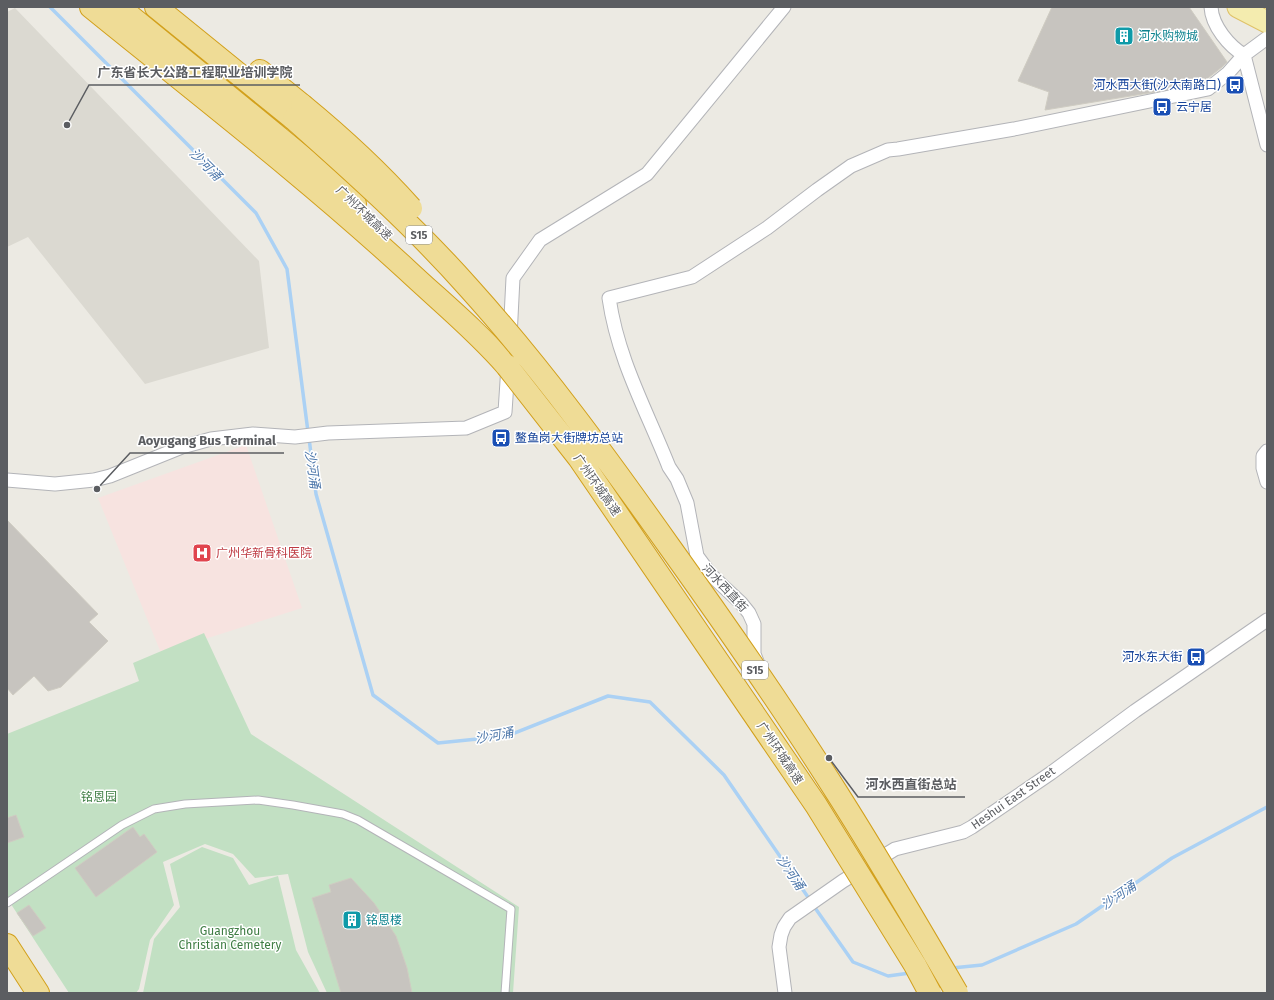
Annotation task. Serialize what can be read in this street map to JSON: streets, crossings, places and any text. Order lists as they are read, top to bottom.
{
  "streets": {
    "highway": ["广州环城高速", "S15"],
    "street": ["河水西直街", "Heshui East Street"]
  },
  "crossings": [
    ["河水西直街", "Heshui East Street"]
  ],
  "water": ["沙河涌"],
  "parks": ["铭恩园", "Guangzhou Christian Cemetery"],
  "places": {
    "building": ["河水购物城", "铭恩楼"],
    "bus stop": [
      "河水西大街(沙太南路口)",
      "云宁居",
      "鳌鱼岗大街牌坊总站",
      "河水东大街"
    ],
    "other": ["广东省长大公路工程职业培训学院", "Aoyugang Bus Terminal", "河水西直街总站"],
    "hospital": ["广州华新骨科医院"]
  }
}
